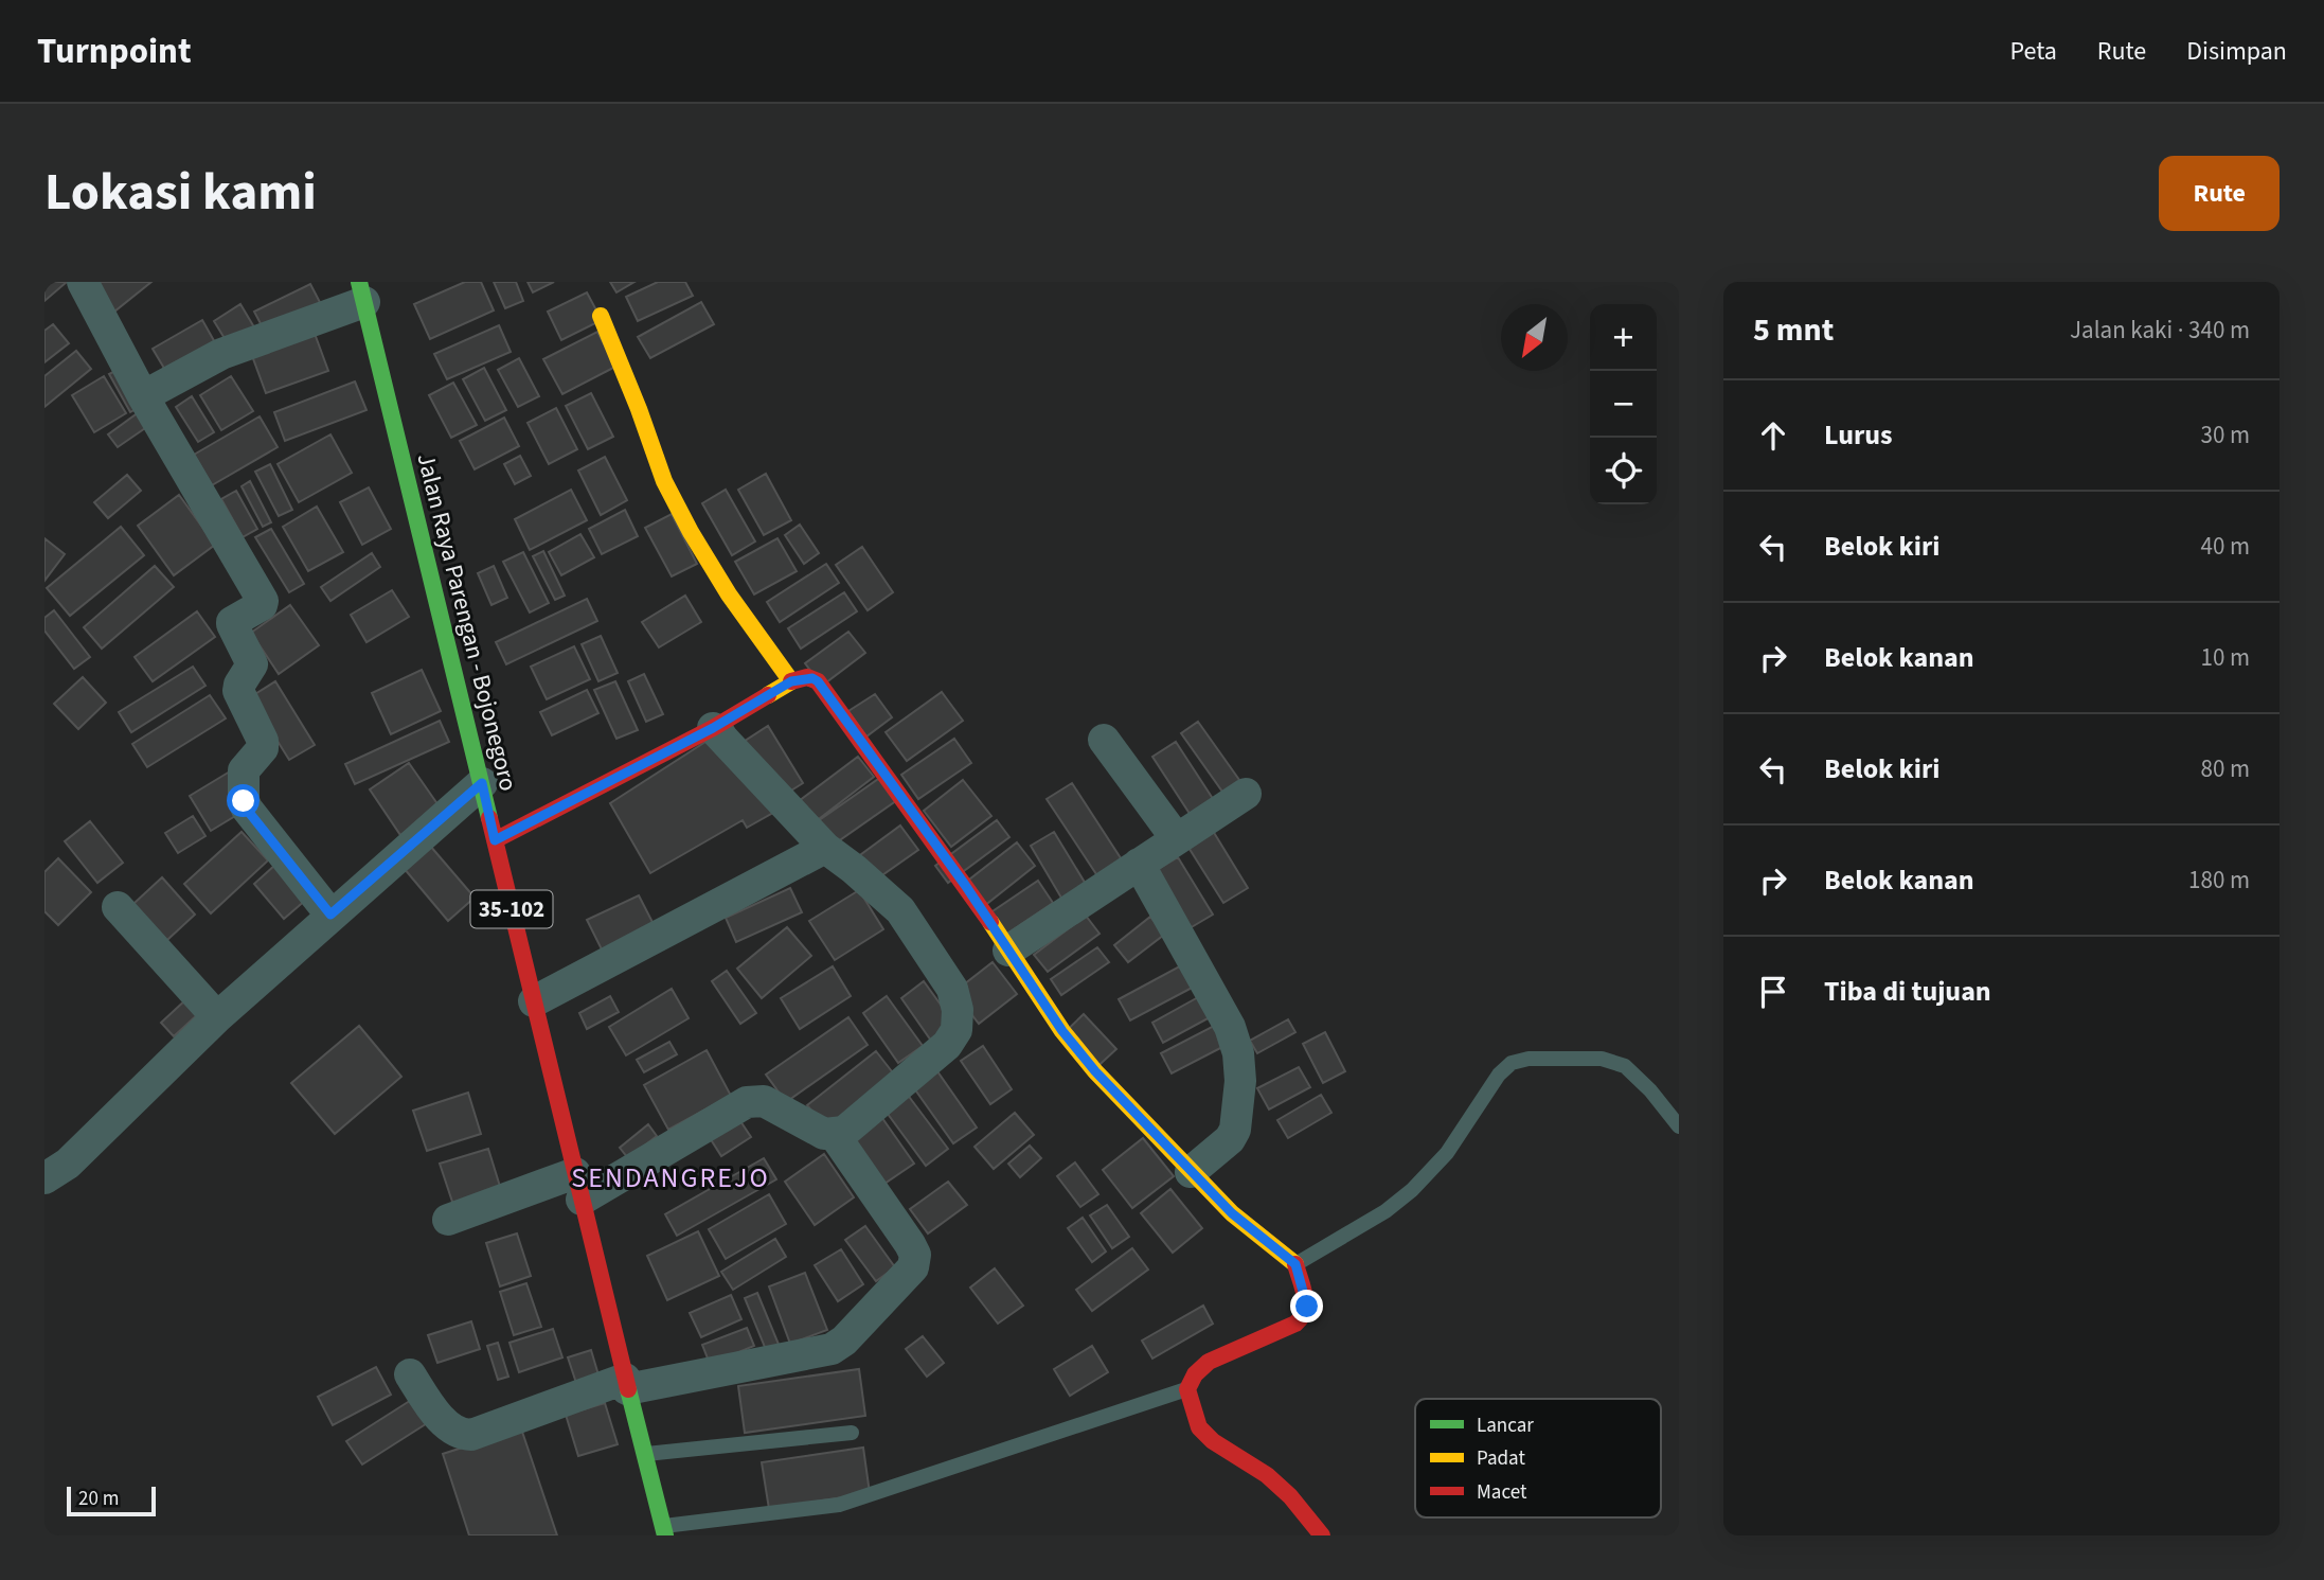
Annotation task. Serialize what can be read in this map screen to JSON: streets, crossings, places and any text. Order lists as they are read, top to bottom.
{
  "streets": {
    "street": ["Jalan Raya Parengan - Bojonegoro", "35-102"]
  },
  "districts": ["SENDANGREJO"],
  "legend": ["Lancar", "Padat", "Macet"],
  "scale_bar": "20 m",
  "north": "bottom left",
  "page": {
    "header": "Turnpoint",
    "nav": ["Peta", "Rute", "Disimpan"],
    "title": "Lokasi kami",
    "buttons": "Rute",
    "heading": ["5 mnt", "Jalan kaki · 340 m"],
    "map_buttons": ["+", "−"],
    "list": [
      ["Lurus", "30 m"],
      ["Belok kiri", "40 m"],
      ["Belok kanan", "10 m"],
      ["Belok kiri", "80 m"],
      ["Belok kanan", "180 m"],
      "Tiba di tujuan"
    ],
    "scale": "20 m"
  }
}
